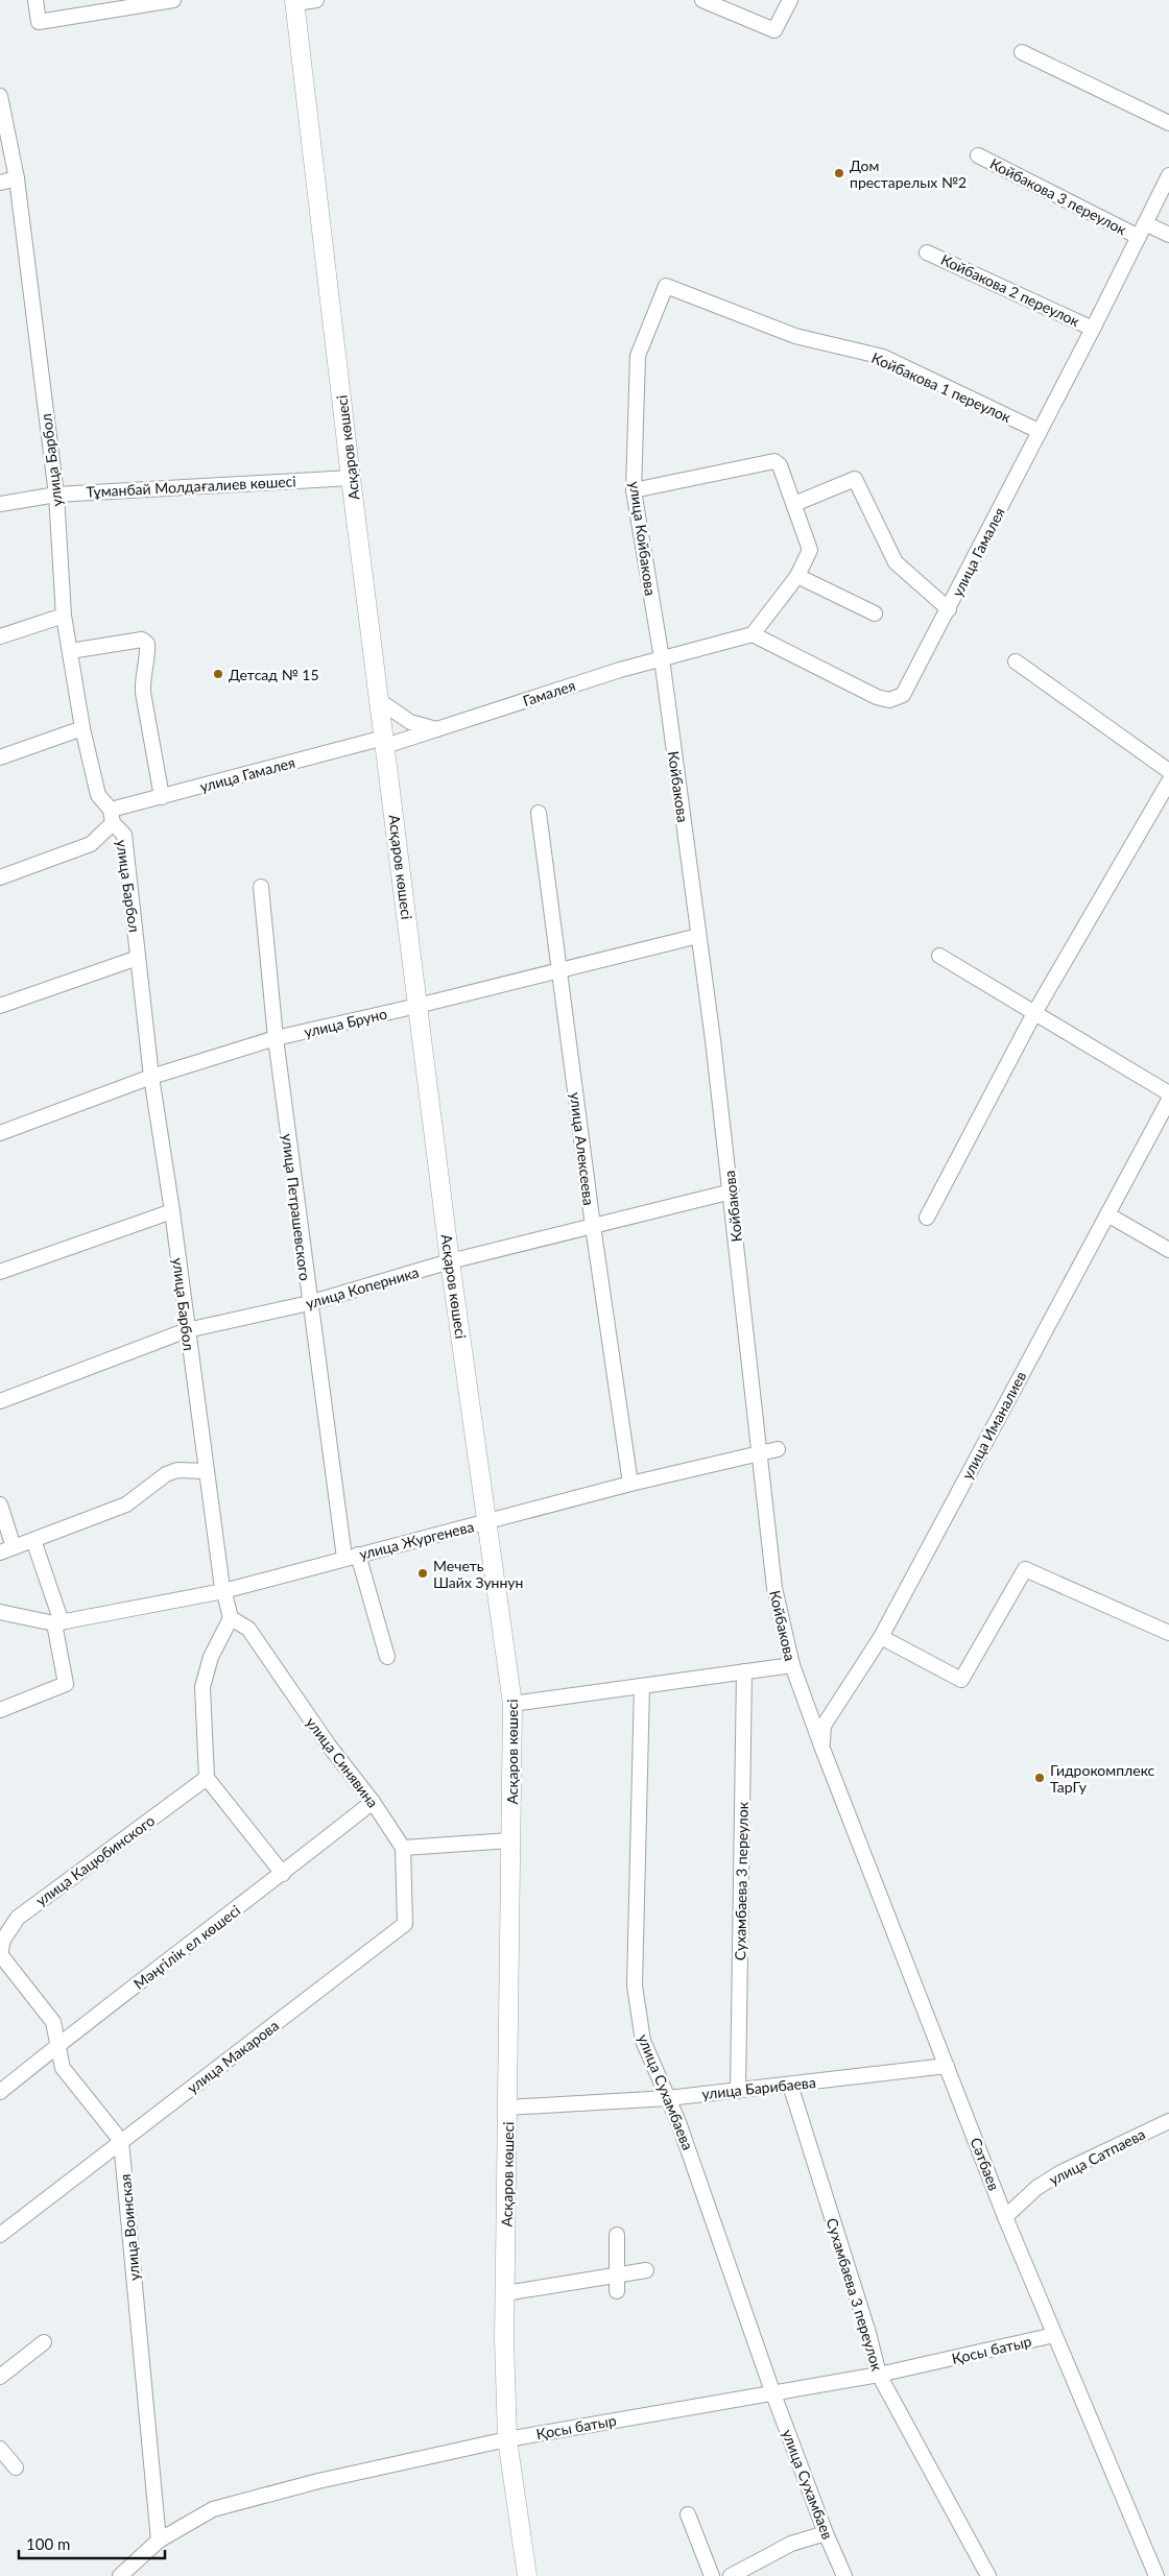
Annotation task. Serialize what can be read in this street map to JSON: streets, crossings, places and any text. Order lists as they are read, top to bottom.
{
  "streets": {
    "main road": ["Асқаров көшесі"],
    "street": [
      "Койбакова 3 переулок",
      "Койбакова 2 переулок",
      "Койбакова 1 переулок",
      "улица Барбол",
      "Тұманбай Молдағалиев көшесі",
      "улица Койбакова",
      "улица Гамалея",
      "Гамалея",
      "Койбакова",
      "улица Бруно",
      "улица Алексеева",
      "улица Петрашевского",
      "улица Коперника",
      "улица Иманалиев",
      "улица Жургенева",
      "улица Синявина",
      "улица Кацюбинского",
      "Сухамбаева 3 переулок",
      "Мәңгілік ел көшесі",
      "улица Макарова",
      "улица Барибаева",
      "улица Сухамбаева",
      "улица Сатпаева",
      "Сәтбаев",
      "улица Воинская",
      "Қосы батыр",
      "улица Сухамбаев"
    ]
  },
  "crossings": [
    ["Койбакова 3 переулок", "улица Гамалея"],
    ["Койбакова 2 переулок", "улица Гамалея"],
    ["Койбакова 1 переулок", "улица Койбакова"],
    ["Койбакова 1 переулок", "улица Гамалея"],
    ["Асқаров көшесі", "Тұманбай Молдағалиев көшесі"],
    ["Асқаров көшесі", "улица Гамалея"],
    ["Асқаров көшесі", "Гамалея"],
    ["Асқаров көшесі", "улица Бруно"],
    ["Асқаров көшесі", "улица Коперника"],
    ["Асқаров көшесі", "улица Жургенева"],
    ["Асқаров көшесі", "улица Барибаева"],
    ["Асқаров көшесі", "Қосы батыр"],
    ["улица Барбол", "Тұманбай Молдағалиев көшесі"],
    ["улица Барбол", "улица Гамалея"],
    ["улица Барбол", "улица Бруно"],
    ["улица Барбол", "улица Коперника"],
    ["улица Барбол", "улица Жургенева"],
    ["улица Койбакова", "Гамалея"],
    ["улица Койбакова", "Койбакова"],
    ["улица Гамалея", "Гамалея"],
    ["Гамалея", "Койбакова"],
    ["Койбакова", "улица Бруно"],
    ["Койбакова", "улица Коперника"],
    ["Койбакова", "улица Иманалиев"],
    ["Койбакова", "улица Жургенева"],
    ["Койбакова", "Сәтбаев"],
    ["улица Бруно", "улица Алексеева"],
    ["улица Бруно", "улица Петрашевского"],
    ["улица Алексеева", "улица Коперника"],
    ["улица Алексеева", "улица Жургенева"],
    ["улица Петрашевского", "улица Коперника"],
    ["улица Петрашевского", "улица Жургенева"],
    ["улица Иманалиев", "Сәтбаев"],
    ["улица Синявина", "Мәңгілік ел көшесі"],
    ["улица Синявина", "улица Макарова"],
    ["Сухамбаева 3 переулок", "улица Барибаева"],
    ["Сухамбаева 3 переулок", "Қосы батыр"],
    ["улица Макарова", "улица Воинская"],
    ["улица Барибаева", "улица Сухамбаева"],
    ["улица Барибаева", "Сәтбаев"],
    ["улица Сухамбаева", "Қосы батыр"],
    ["улица Сухамбаева", "улица Сухамбаев"],
    ["улица Сатпаева", "Сәтбаев"],
    ["Сәтбаев", "Қосы батыр"],
    ["улица Воинская", "Қосы батыр"],
    ["Қосы батыр", "улица Сухамбаев"]
  ],
  "places": [
    "Дом престарелых №2",
    "Детсад № 15",
    "Мечеть Шайх Зуннун",
    "Гидрокомплекс ТарГу"
  ],
  "scale_bar": "100 m"
}
